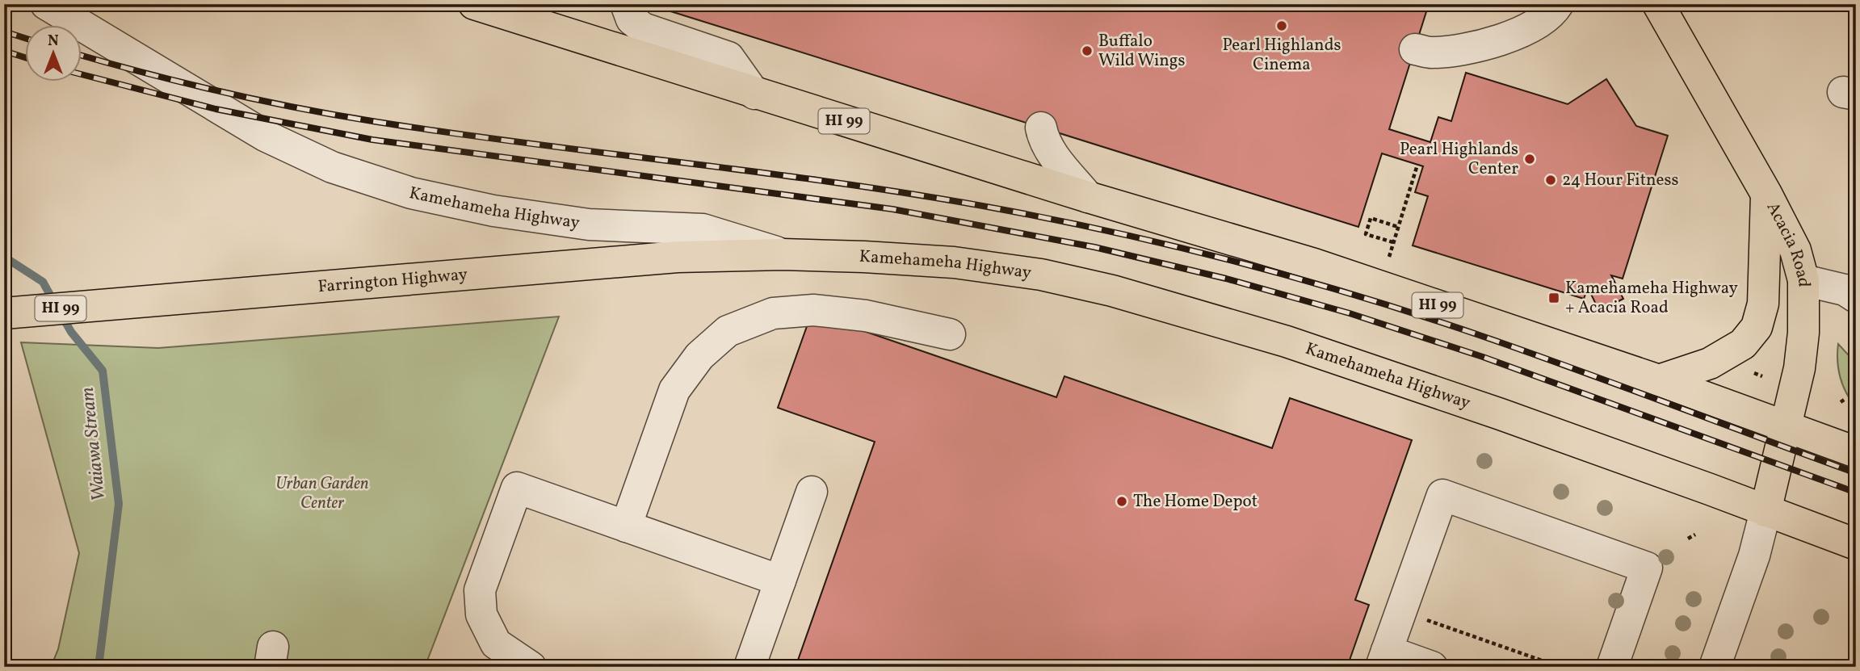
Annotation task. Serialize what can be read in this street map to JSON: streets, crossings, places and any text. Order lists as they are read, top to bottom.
{
  "streets": {
    "main road": [
      "HI 99",
      "Kamehameha Highway",
      "Acacia Road",
      "Farrington Highway"
    ]
  },
  "crossings": [
    ["HI 99", "Acacia Road"],
    ["Kamehameha Highway", "Acacia Road"],
    ["Kamehameha Highway", "Farrington Highway"]
  ],
  "water": ["Waiawa Stream"],
  "parks": ["Urban Garden Center"],
  "places": {
    "other": [
      "Pearl Highlands Cinema",
      "Buffalo Wild Wings",
      "Pearl Highlands Center",
      "24 Hour Fitness",
      "The Home Depot"
    ],
    "transit": ["Kamehameha Highway + Acacia Road"]
  },
  "north": "top"
}
